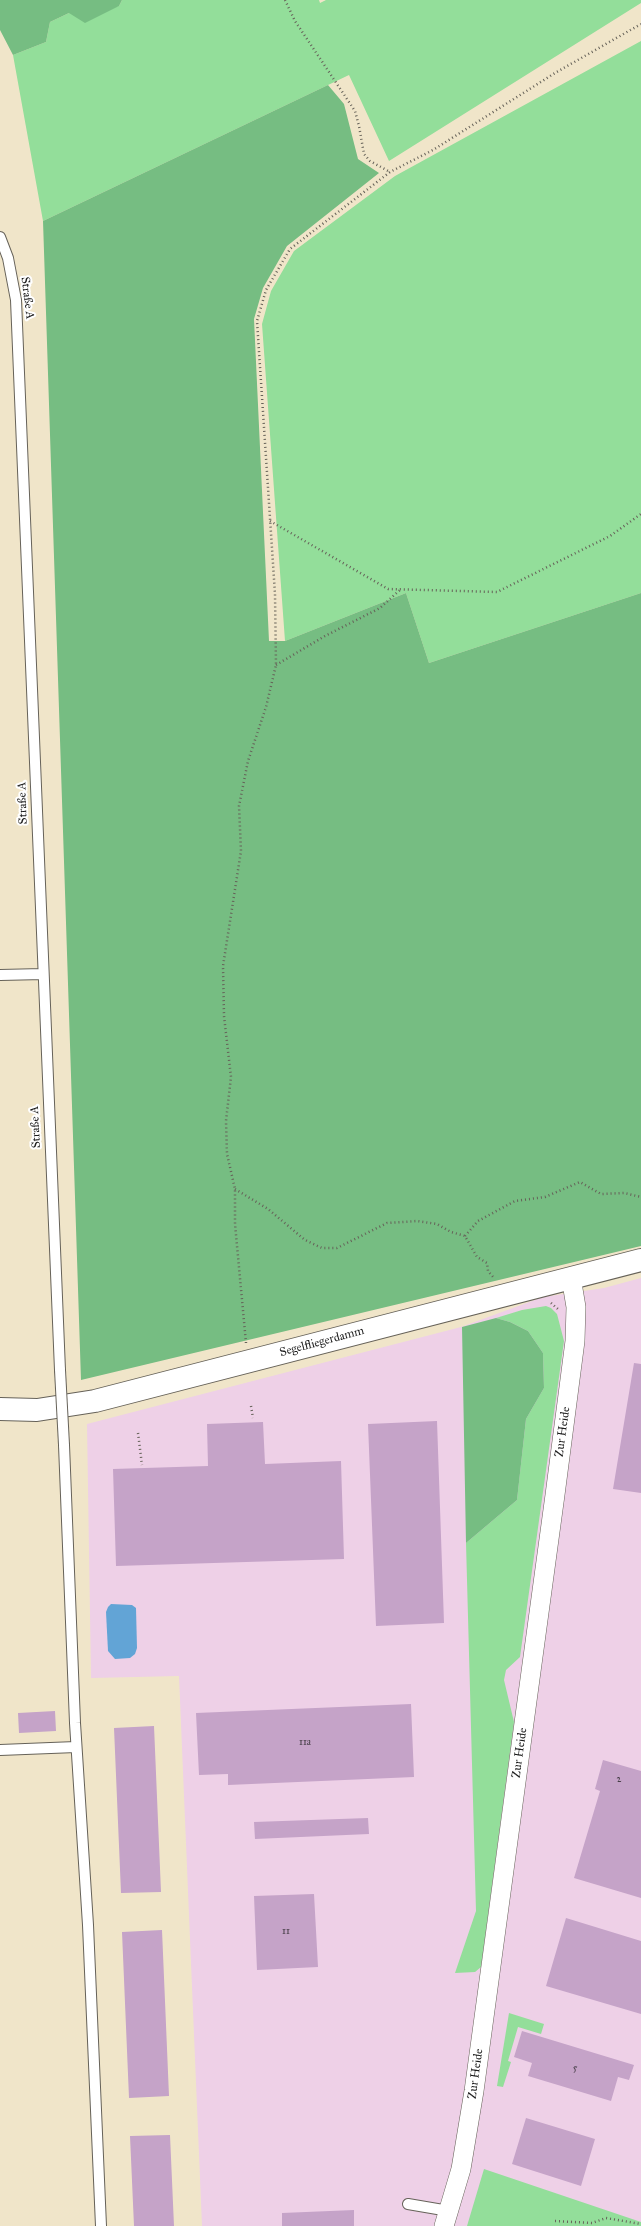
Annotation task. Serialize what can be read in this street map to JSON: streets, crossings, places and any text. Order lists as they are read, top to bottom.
{
  "streets": {
    "street": ["Segelfliegerdamm", "Zur Heide"],
    "lane": ["Straße A"]
  },
  "crossings": [
    ["Segelfliegerdamm", "Zur Heide"]
  ],
  "house_numbers": [
    "11a",
    "2",
    "11",
    "5"
  ]
}
